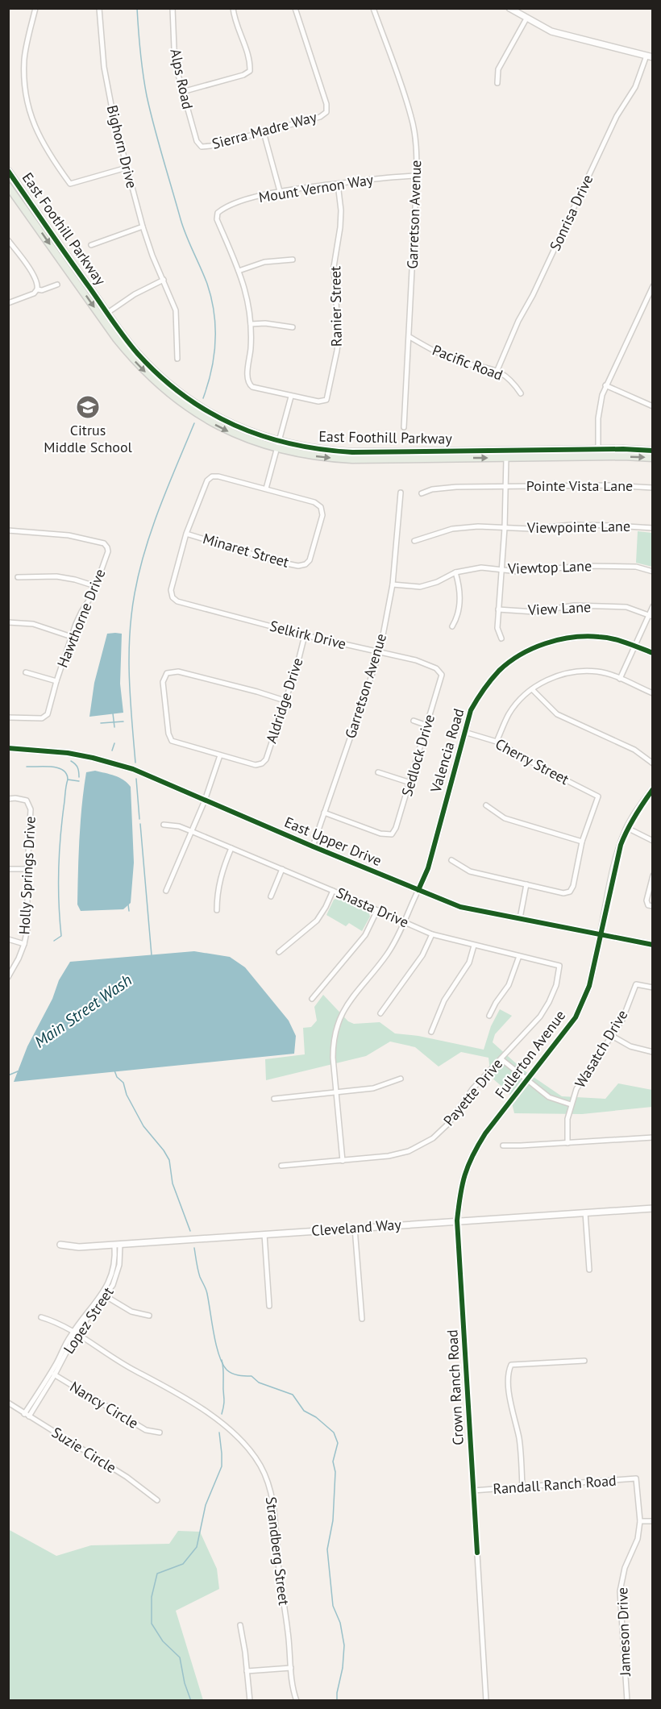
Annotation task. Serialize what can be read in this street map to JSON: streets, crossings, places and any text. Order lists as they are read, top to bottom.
{
  "streets": {
    "main road": ["East Foothill Parkway", "East Upper Drive", "Fullerton Avenue"],
    "street": [
      "Alps Road",
      "Sierra Madre Way",
      "Bighorn Drive",
      "Mount Vernon Way",
      "Sonrisa Drive",
      "Garretson Avenue",
      "Ranier Street",
      "Pacific Road",
      "Pointe Vista Lane",
      "Viewpointe Lane",
      "Minaret Street",
      "Viewtop Lane",
      "View Lane",
      "Hawthorne Drive",
      "Selkirk Drive",
      "Aldridge Drive",
      "Valencia Road",
      "Sedlock Drive",
      "Cherry Street",
      "Holly Springs Drive",
      "Shasta Drive",
      "Wasatch Drive",
      "Payette Drive",
      "Cleveland Way",
      "Lopez Street",
      "Crown Ranch Road",
      "Nancy Circle",
      "Suzie Circle",
      "Randall Ranch Road",
      "Strandberg Street",
      "Jameson Drive"
    ]
  },
  "crossings": [
    ["Alps Road", "Sierra Madre Way"],
    ["Mount Vernon Way", "Garretson Avenue"],
    ["Mount Vernon Way", "Ranier Street"],
    ["Sonrisa Drive", "Pacific Road"],
    ["Garretson Avenue", "Pacific Road"],
    ["Garretson Avenue", "Viewtop Lane"],
    ["Garretson Avenue", "Selkirk Drive"],
    ["Garretson Avenue", "Sedlock Drive"],
    ["Garretson Avenue", "East Upper Drive"],
    ["Minaret Street", "Selkirk Drive"],
    ["Selkirk Drive", "Aldridge Drive"],
    ["Selkirk Drive", "Sedlock Drive"],
    ["Valencia Road", "Cherry Street"],
    ["Valencia Road", "East Upper Drive"],
    ["Valencia Road", "Shasta Drive"],
    ["Valencia Road", "Payette Drive"],
    ["East Upper Drive", "Fullerton Avenue"],
    ["Shasta Drive", "Payette Drive"],
    ["Fullerton Avenue", "Cleveland Way"],
    ["Fullerton Avenue", "Crown Ranch Road"],
    ["Cleveland Way", "Lopez Street"],
    ["Cleveland Way", "Crown Ranch Road"],
    ["Lopez Street", "Nancy Circle"],
    ["Lopez Street", "Suzie Circle"],
    ["Lopez Street", "Strandberg Street"],
    ["Crown Ranch Road", "Randall Ranch Road"],
    ["Randall Ranch Road", "Jameson Drive"]
  ],
  "water": ["Main Street Wash"],
  "places": {
    "school or university": ["Citrus Middle School"]
  }
}
